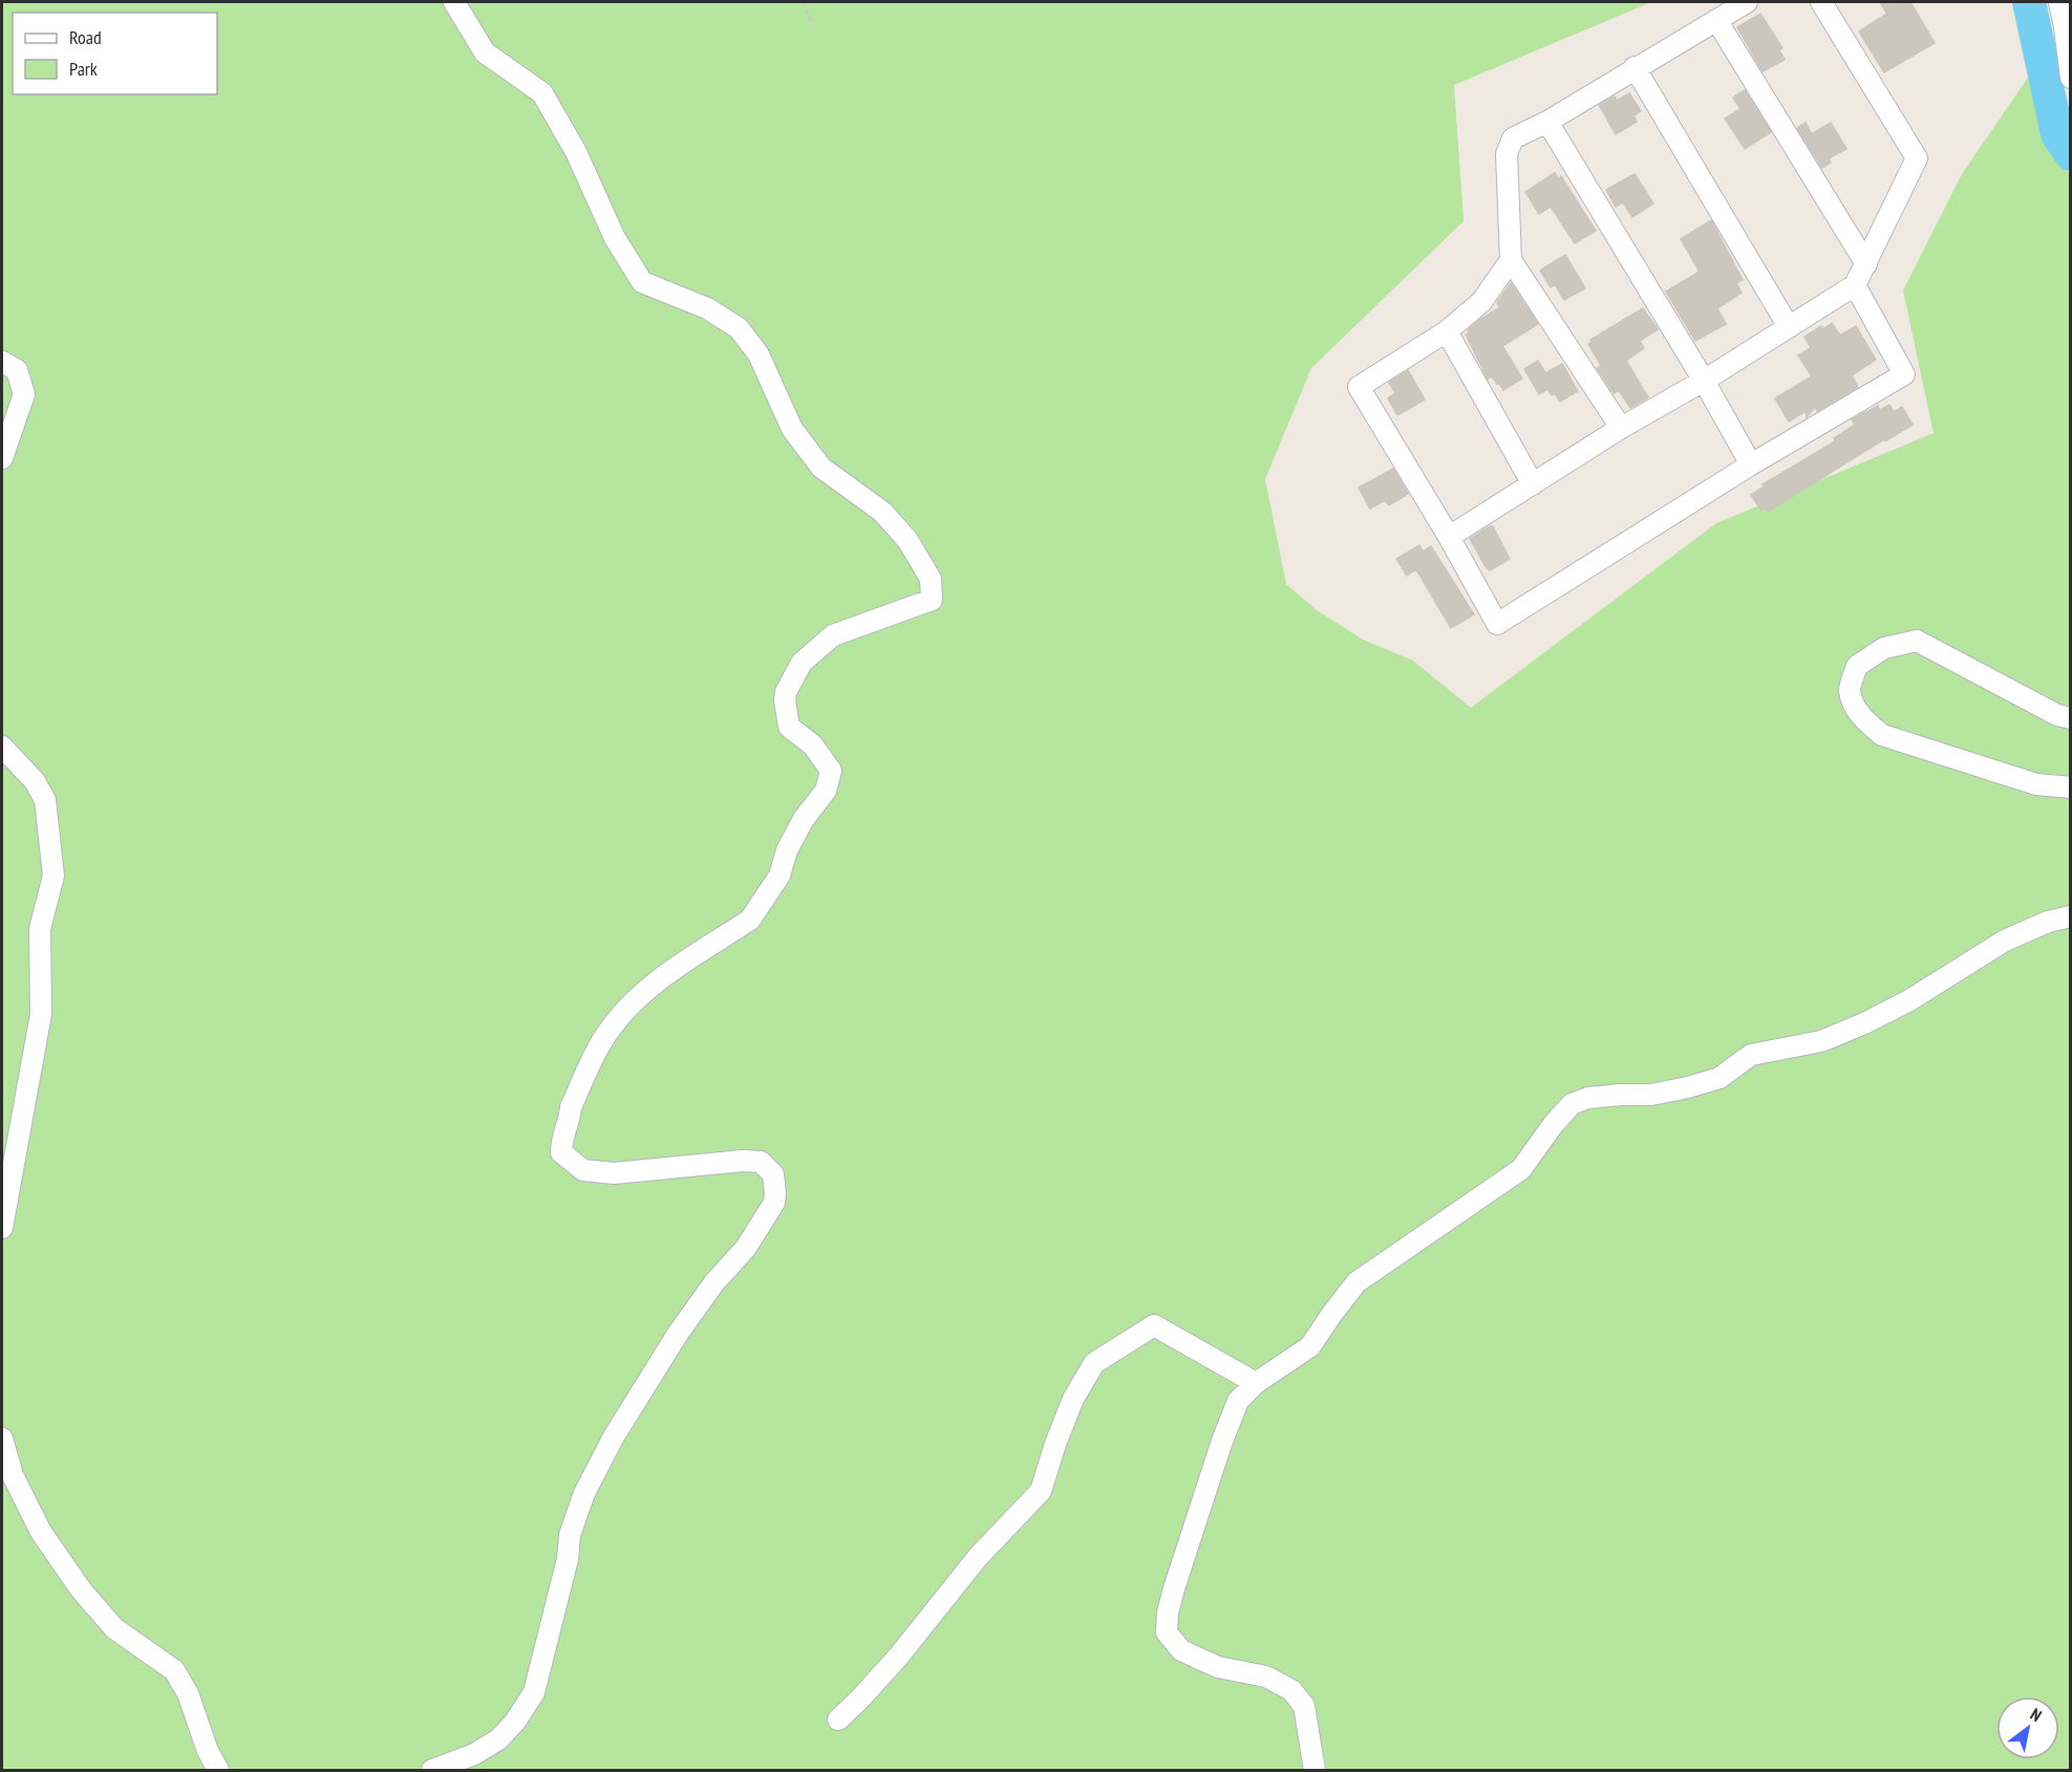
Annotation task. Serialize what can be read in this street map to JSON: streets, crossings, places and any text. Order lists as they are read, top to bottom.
{
  "legend": ["Road", "Park"],
  "north": "top right"
}
